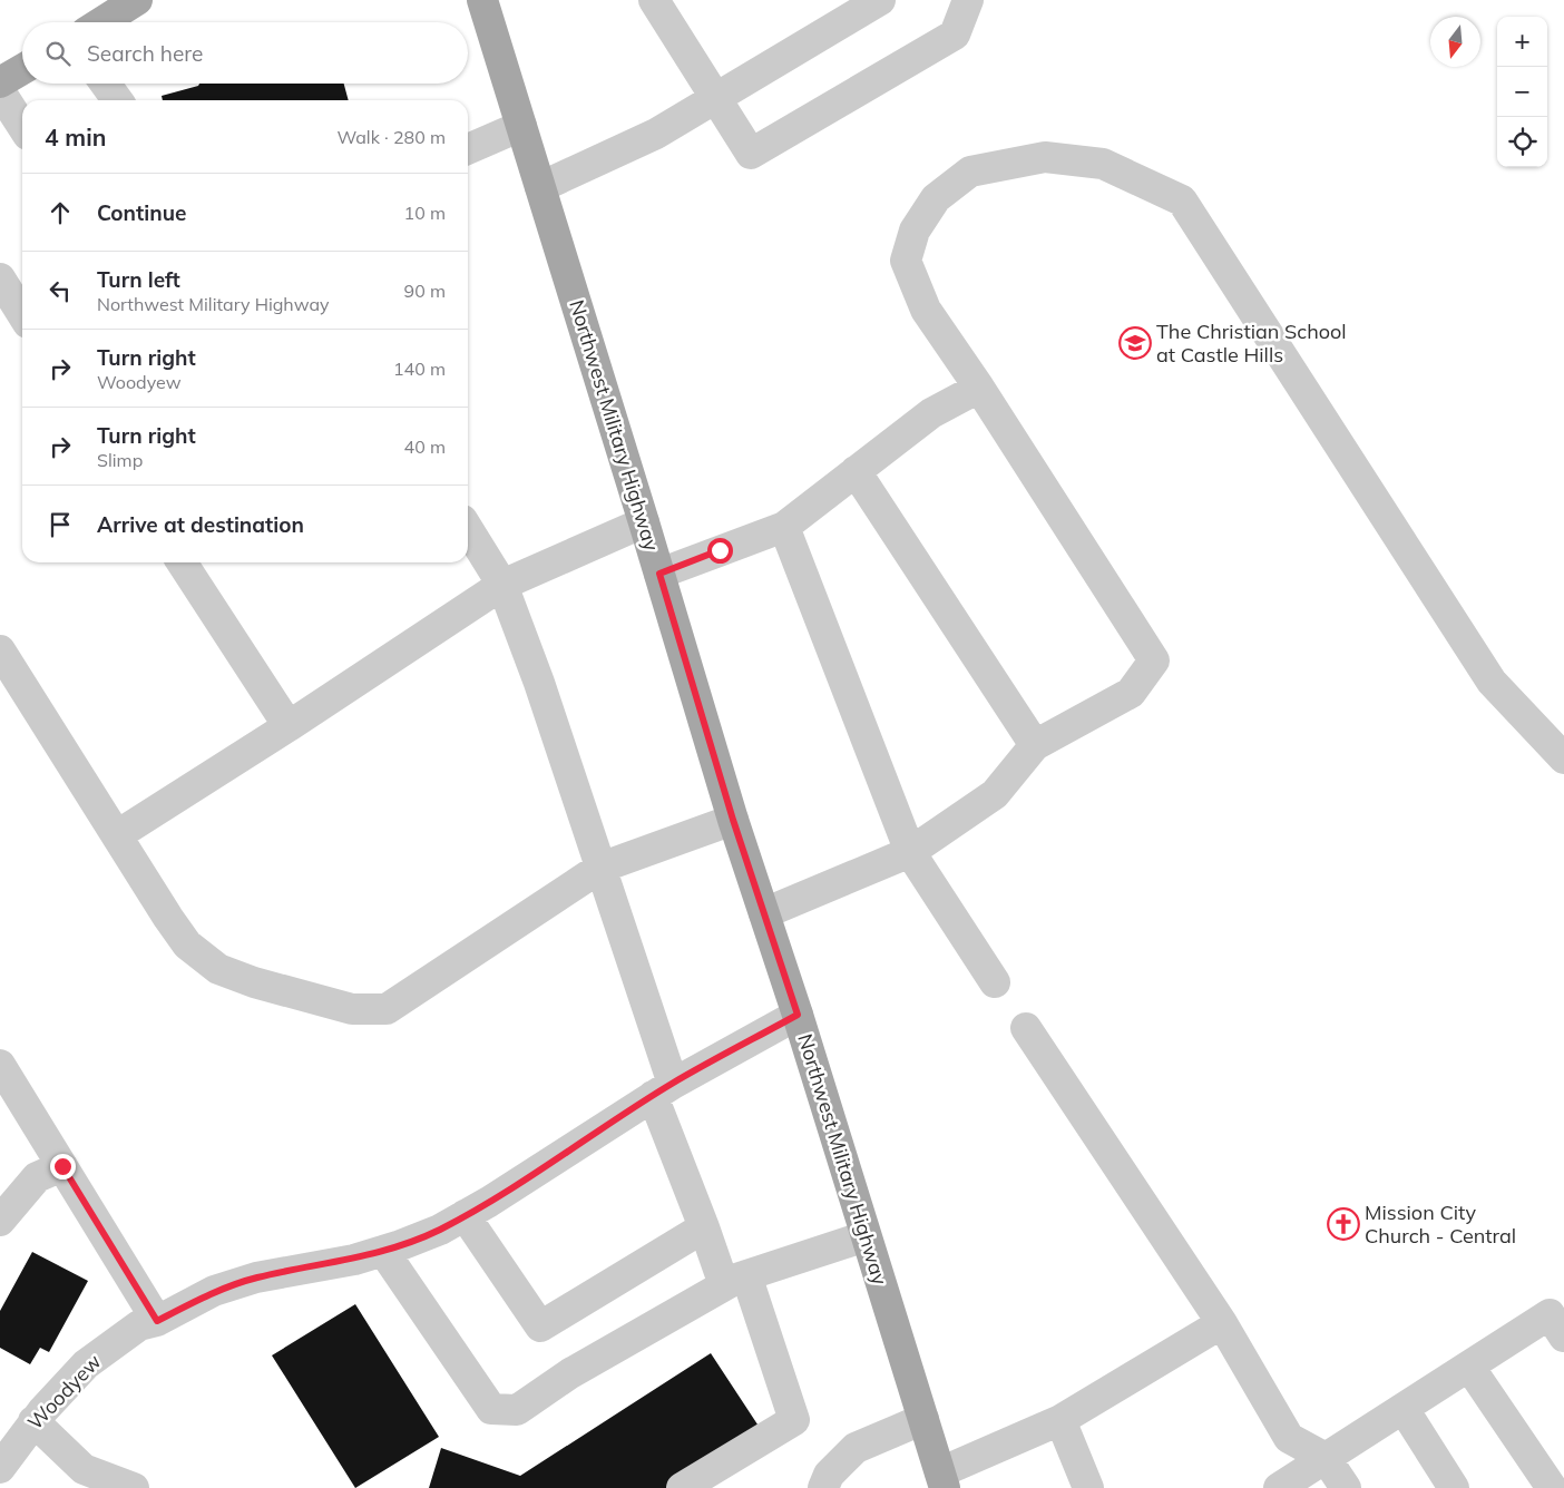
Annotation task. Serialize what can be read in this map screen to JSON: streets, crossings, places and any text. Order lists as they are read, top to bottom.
{
  "streets": {
    "main road": ["Northwest Military Highway"],
    "street": ["Woodyew"]
  },
  "crossings": [
    ["Northwest Military Highway", "Woodyew"]
  ],
  "places": {
    "school or university": ["The Christian School at Castle Hills"],
    "church": ["Mission City Church - Central"]
  },
  "north": "bottom",
  "page": {
    "map_buttons": ["+", "−"],
    "search": "Search here",
    "heading": ["4 min", "Walk · 280 m"],
    "list": [
      ["Continue", "10 m"],
      ["Turn left", "Northwest Military Highway", "90 m"],
      ["Turn right", "Woodyew", "140 m"],
      ["Turn right", "Slimp", "40 m"],
      "Arrive at destination"
    ]
  }
}
